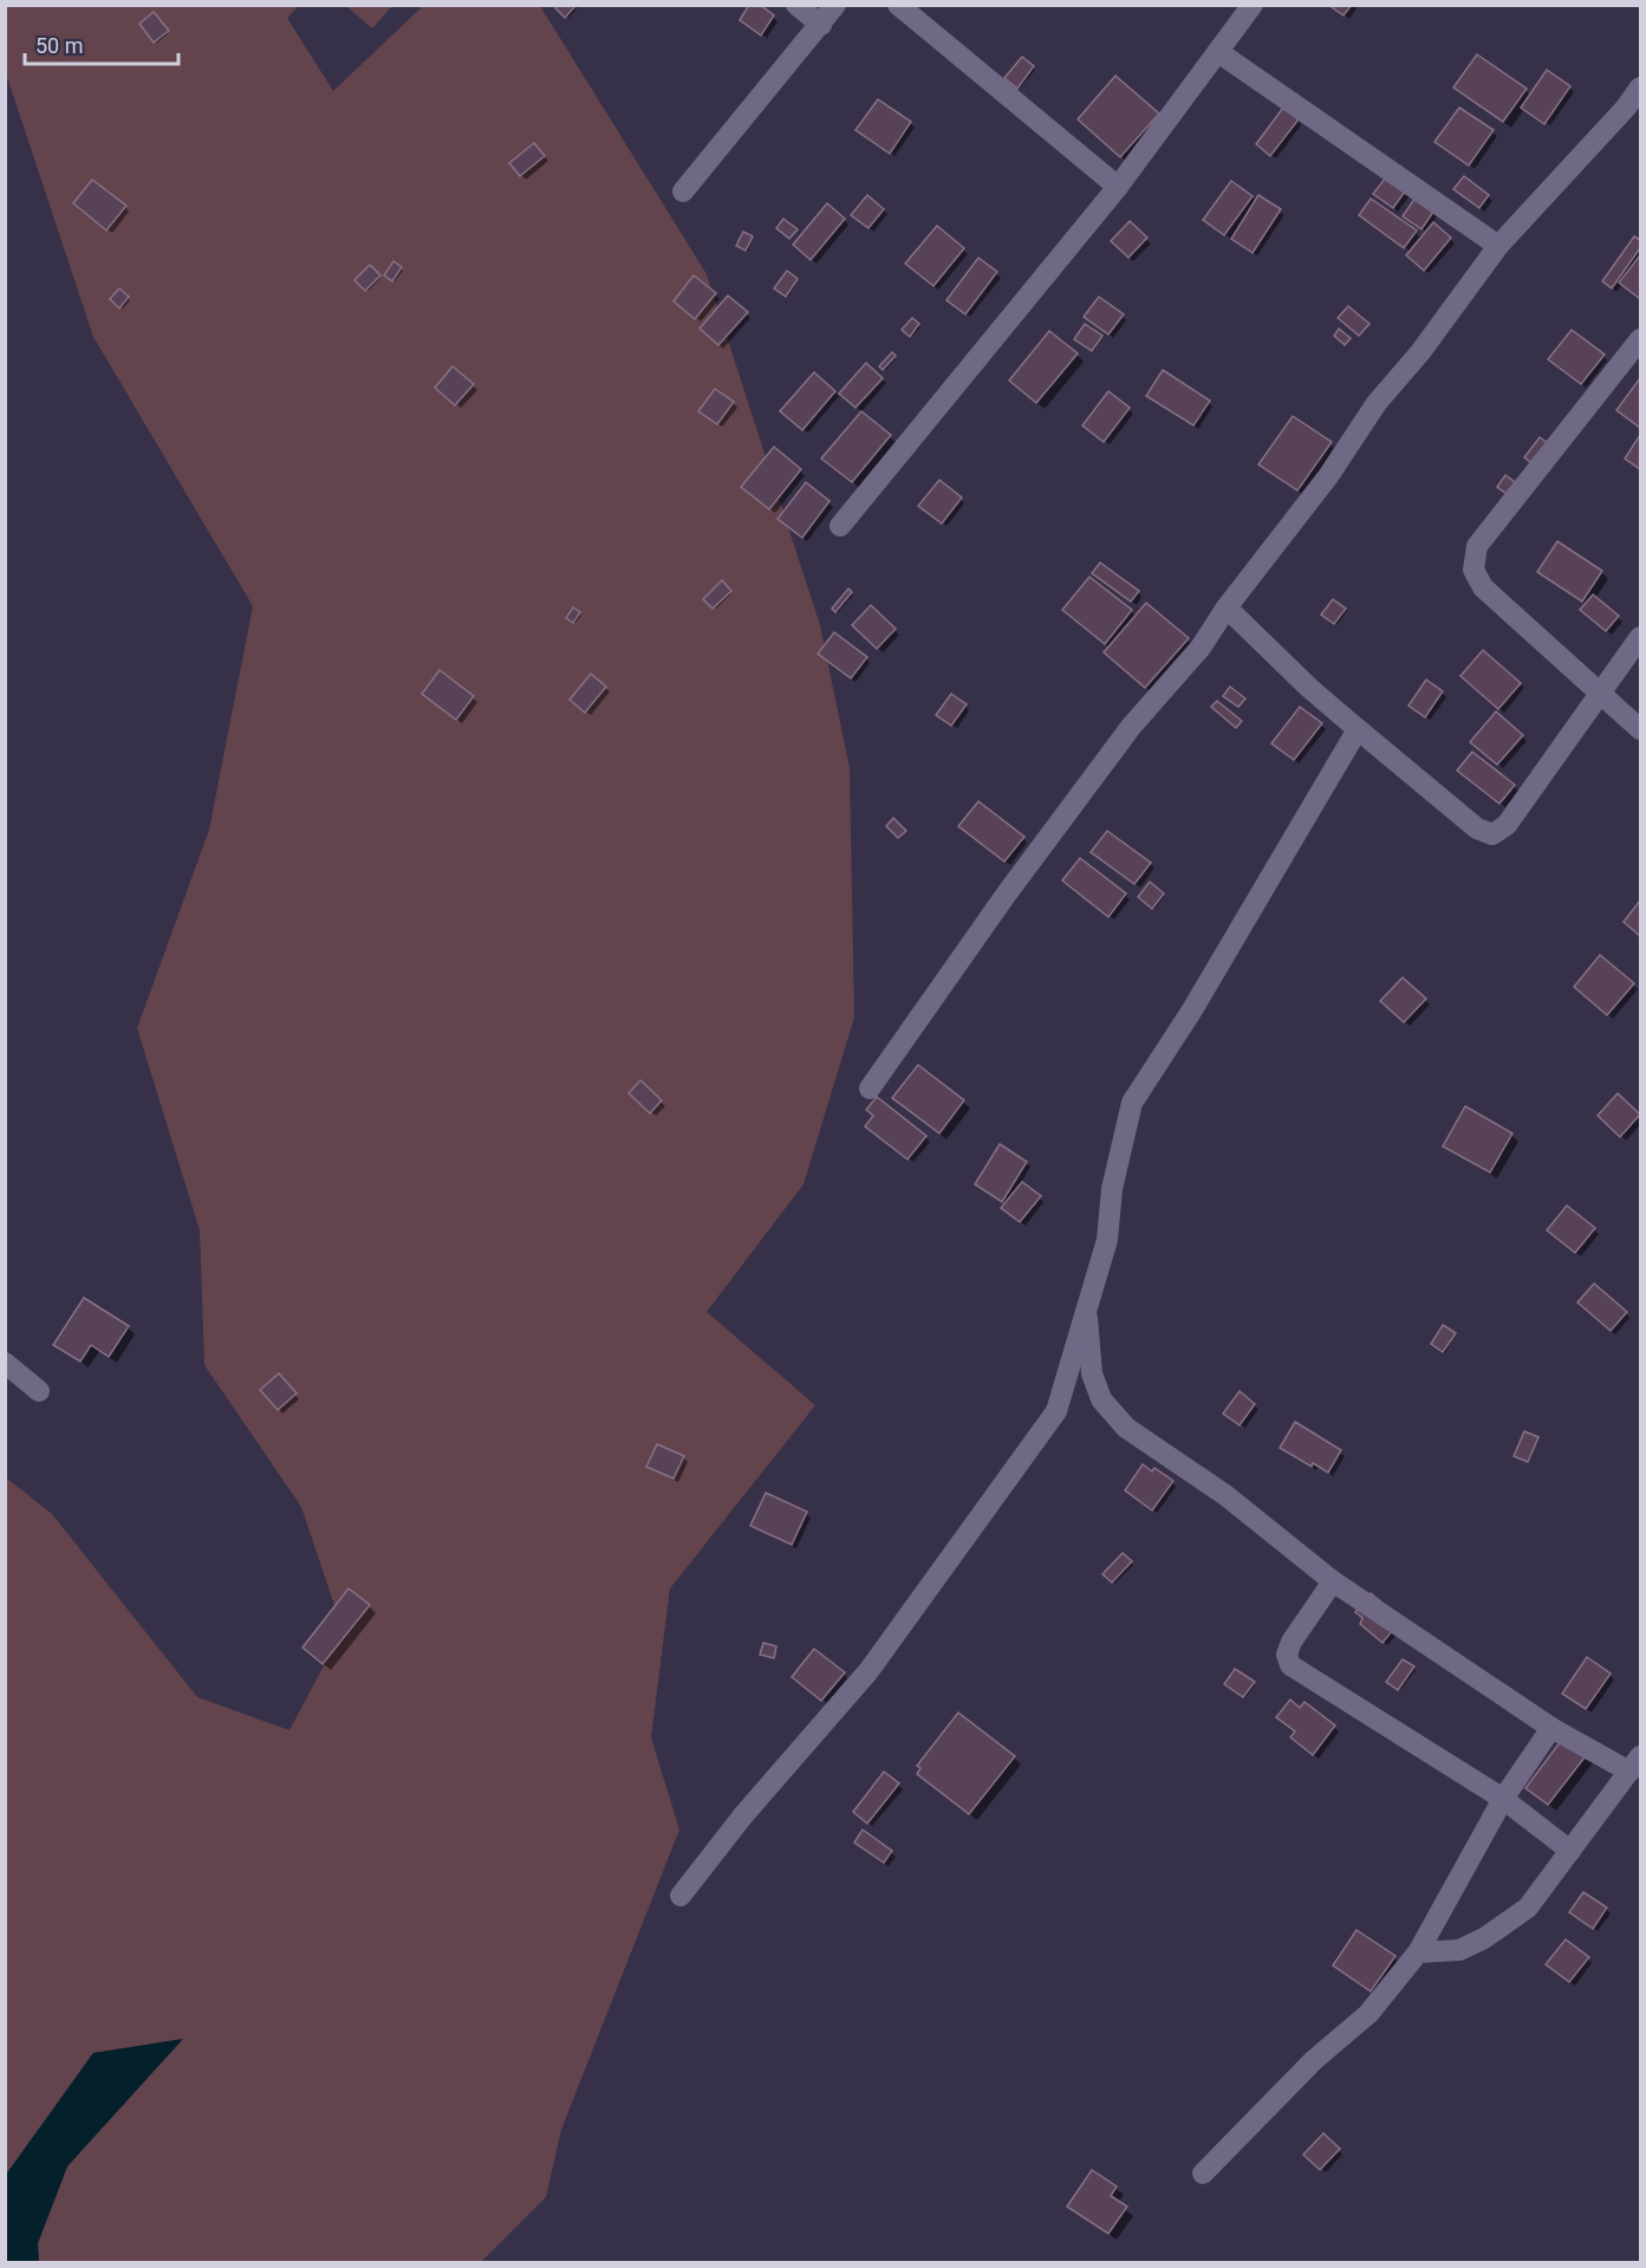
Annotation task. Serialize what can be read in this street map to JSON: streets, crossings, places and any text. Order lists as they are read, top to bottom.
{
  "scale_bar": "50 m"
}
